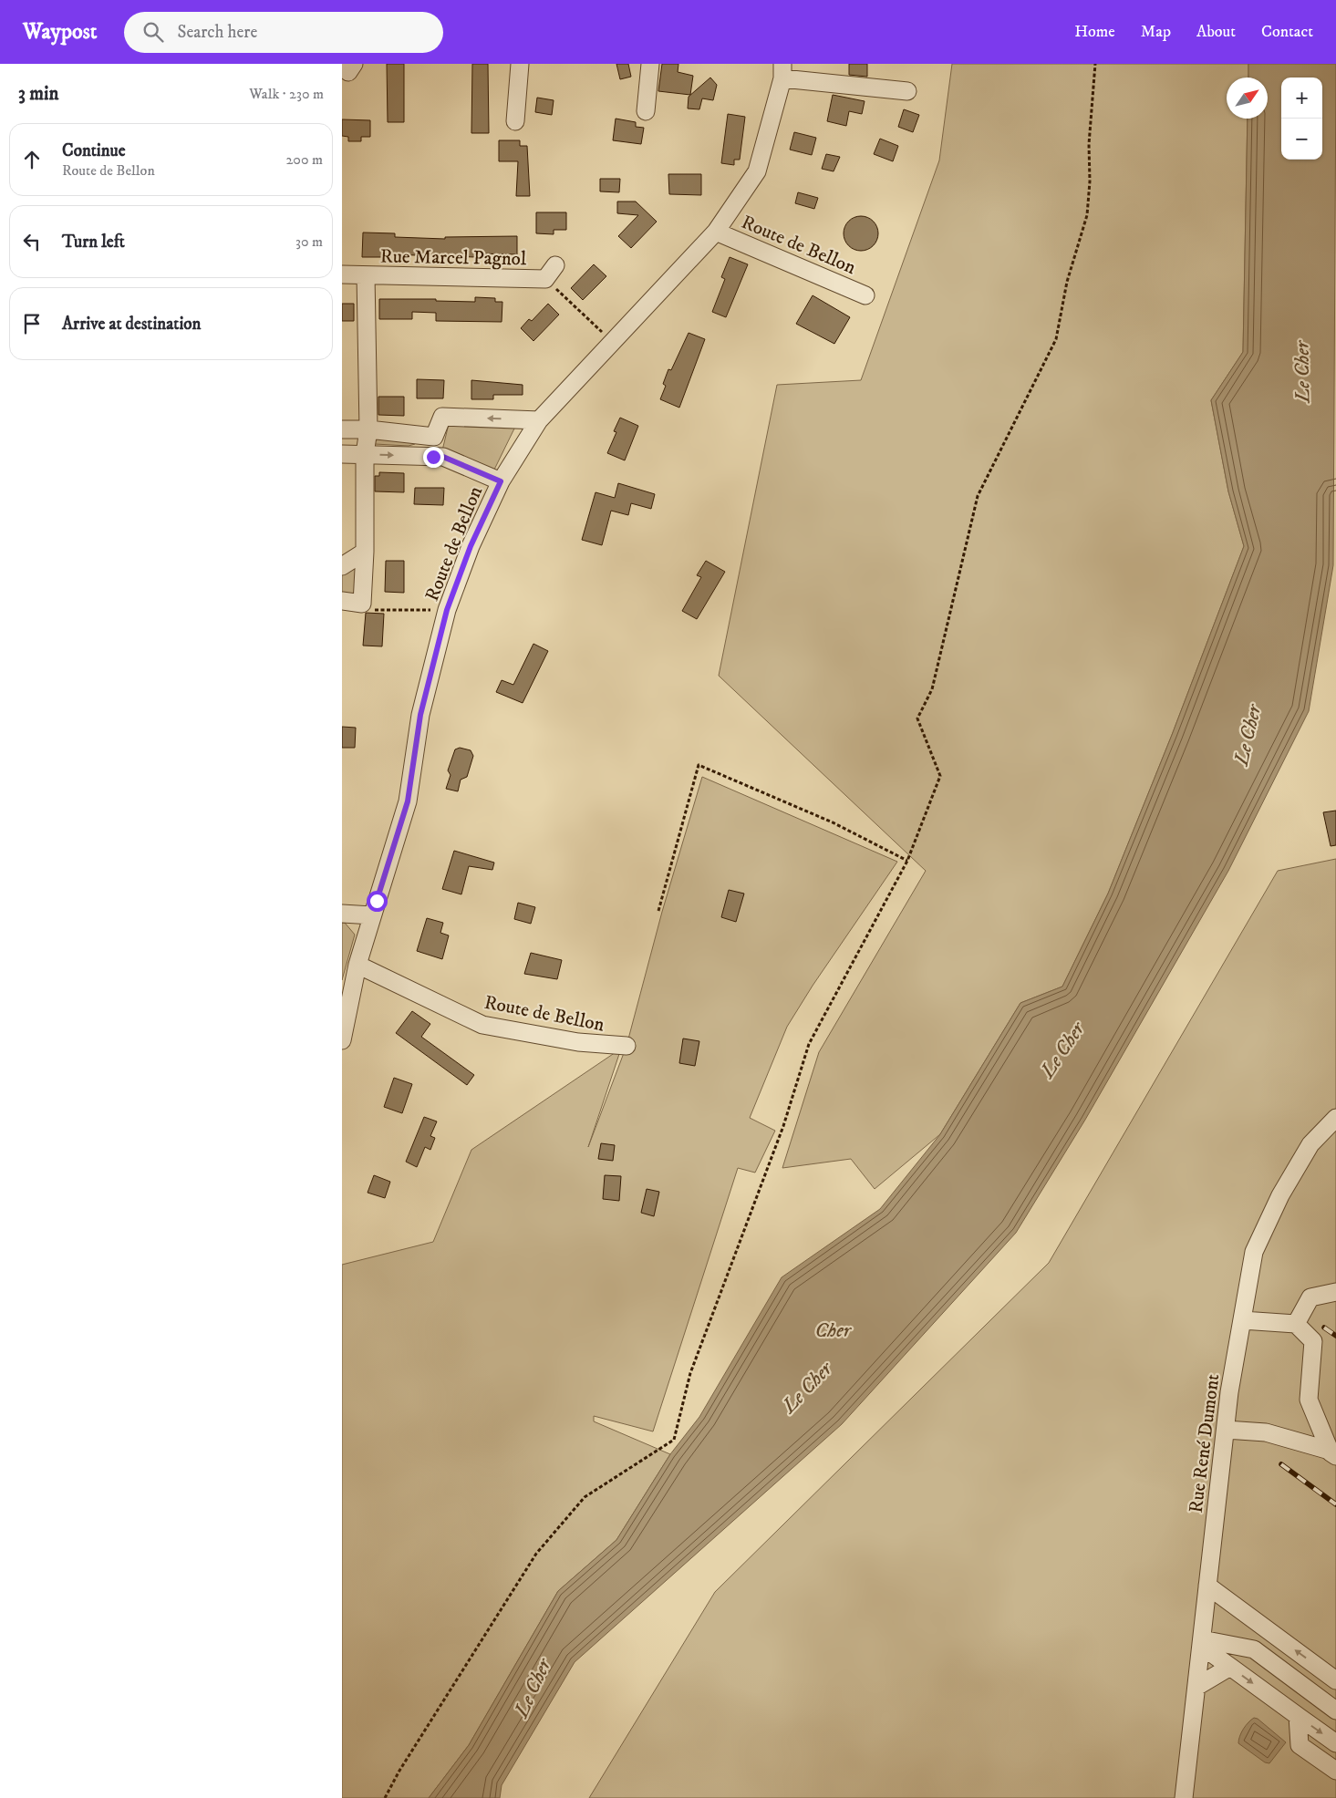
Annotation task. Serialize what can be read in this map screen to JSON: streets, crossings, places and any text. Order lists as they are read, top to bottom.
{
  "streets": {
    "street": ["Route de Bellon", "Rue Marcel Pagnol", "Rue René Dumont"]
  },
  "water": ["Le Cher", "Cher"],
  "north": "top right",
  "page": {
    "header": "Waypost",
    "search": "Search here",
    "nav": [
      "Home",
      "Map",
      "About",
      "Contact"
    ],
    "heading": ["3 min", "Walk · 230 m"],
    "map_buttons": ["+", "−"],
    "list": [
      ["Continue", "Route de Bellon", "200 m"],
      ["Turn left", "30 m"],
      "Arrive at destination"
    ]
  }
}
